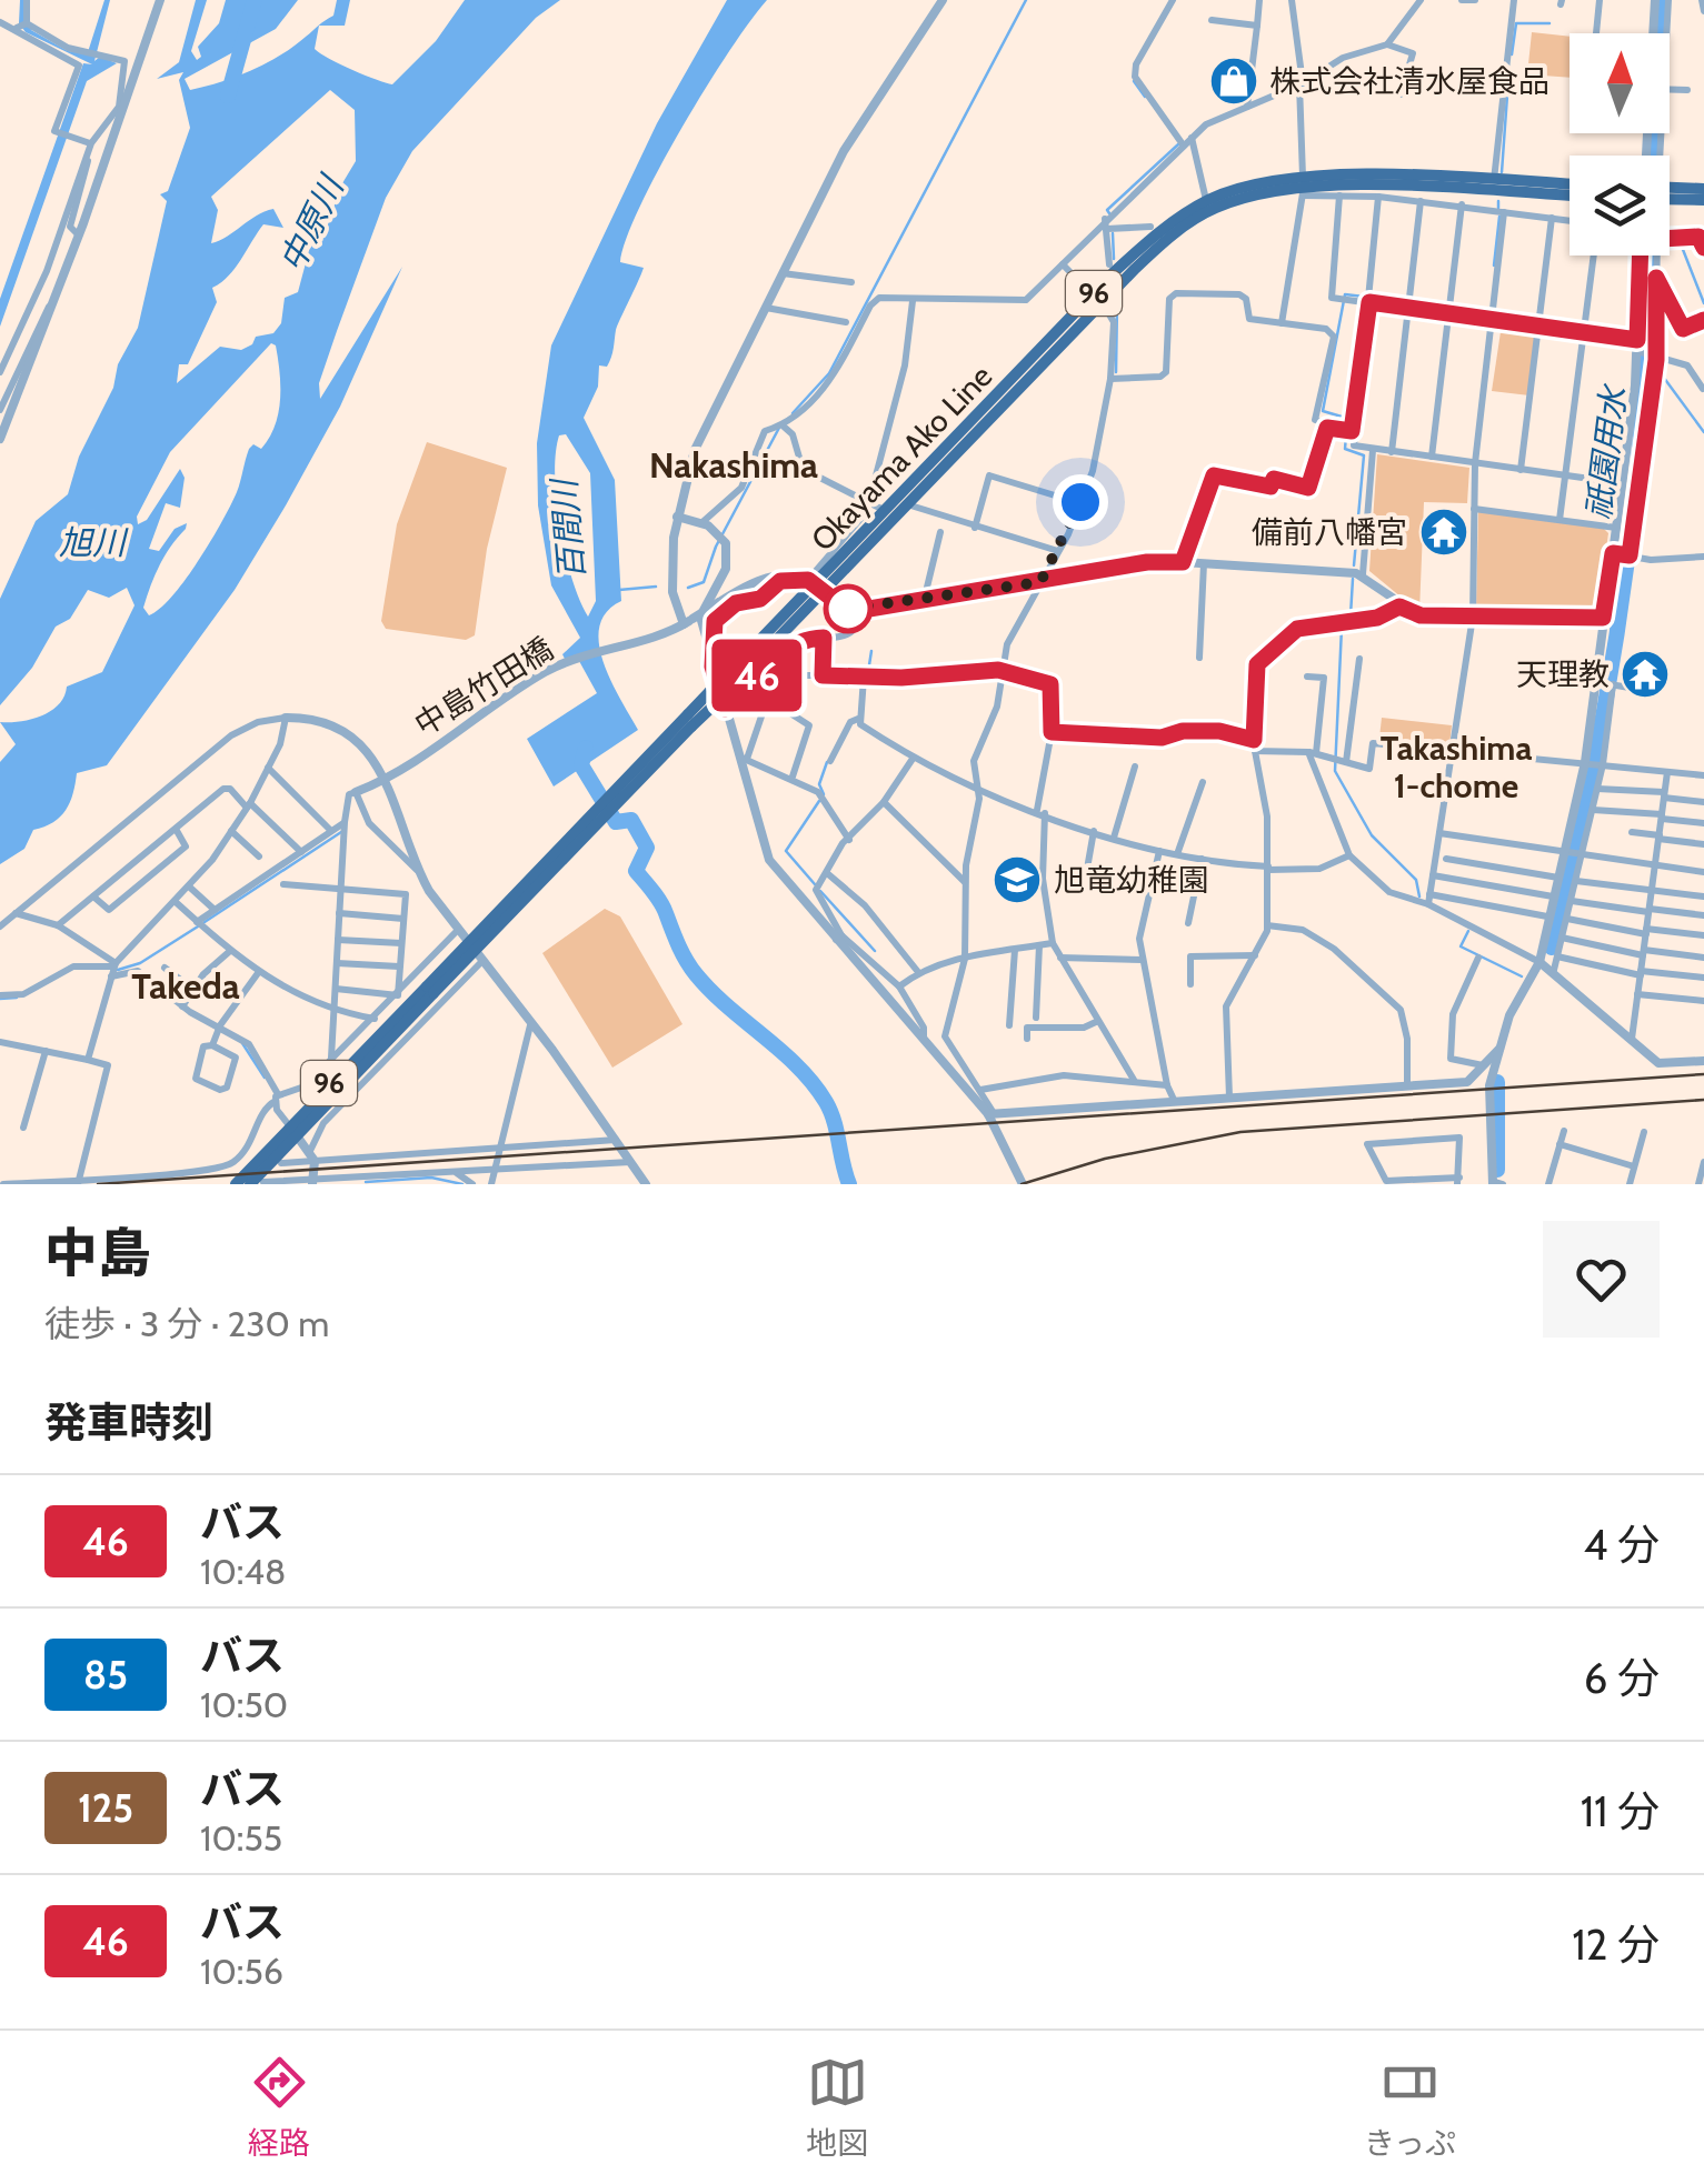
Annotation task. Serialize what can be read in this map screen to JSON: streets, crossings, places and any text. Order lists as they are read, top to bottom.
{
  "streets": {
    "main road": ["96", "Okayama Ako Line"],
    "street": ["中島竹田橋"]
  },
  "crossings": [
    ["Okayama Ako Line", "中島竹田橋"]
  ],
  "districts": ["Nakashima", "Takashima 1-chome", "Takeda"],
  "water": [
    "中原川",
    "祇園用水",
    "百間川",
    "旭川"
  ],
  "places": {
    "shop": ["株式会社清水屋食品"],
    "temple": ["備前八幡宮", "天理教"],
    "school or university": ["旭竜幼稚園"]
  },
  "lines": ["bus line 46"],
  "north": "top",
  "page": {
    "on_map": "46",
    "heading": [
      ["中島", "徒歩 · 3 分 · 230 m"],
      "発車時刻"
    ],
    "list": [
      {
        "mark": "46",
        "name": "バス",
        "note": "10:48",
        "value": "4 分"
      },
      {
        "mark": "85",
        "name": "バス",
        "note": "10:50",
        "value": "6 分"
      },
      {
        "mark": "125",
        "name": "バス",
        "note": "10:55",
        "value": "11 分"
      },
      {
        "mark": "46",
        "name": "バス",
        "note": "10:56",
        "value": "12 分"
      }
    ],
    "tabs": ["経路", "地図", "きっぷ"]
  }
}
